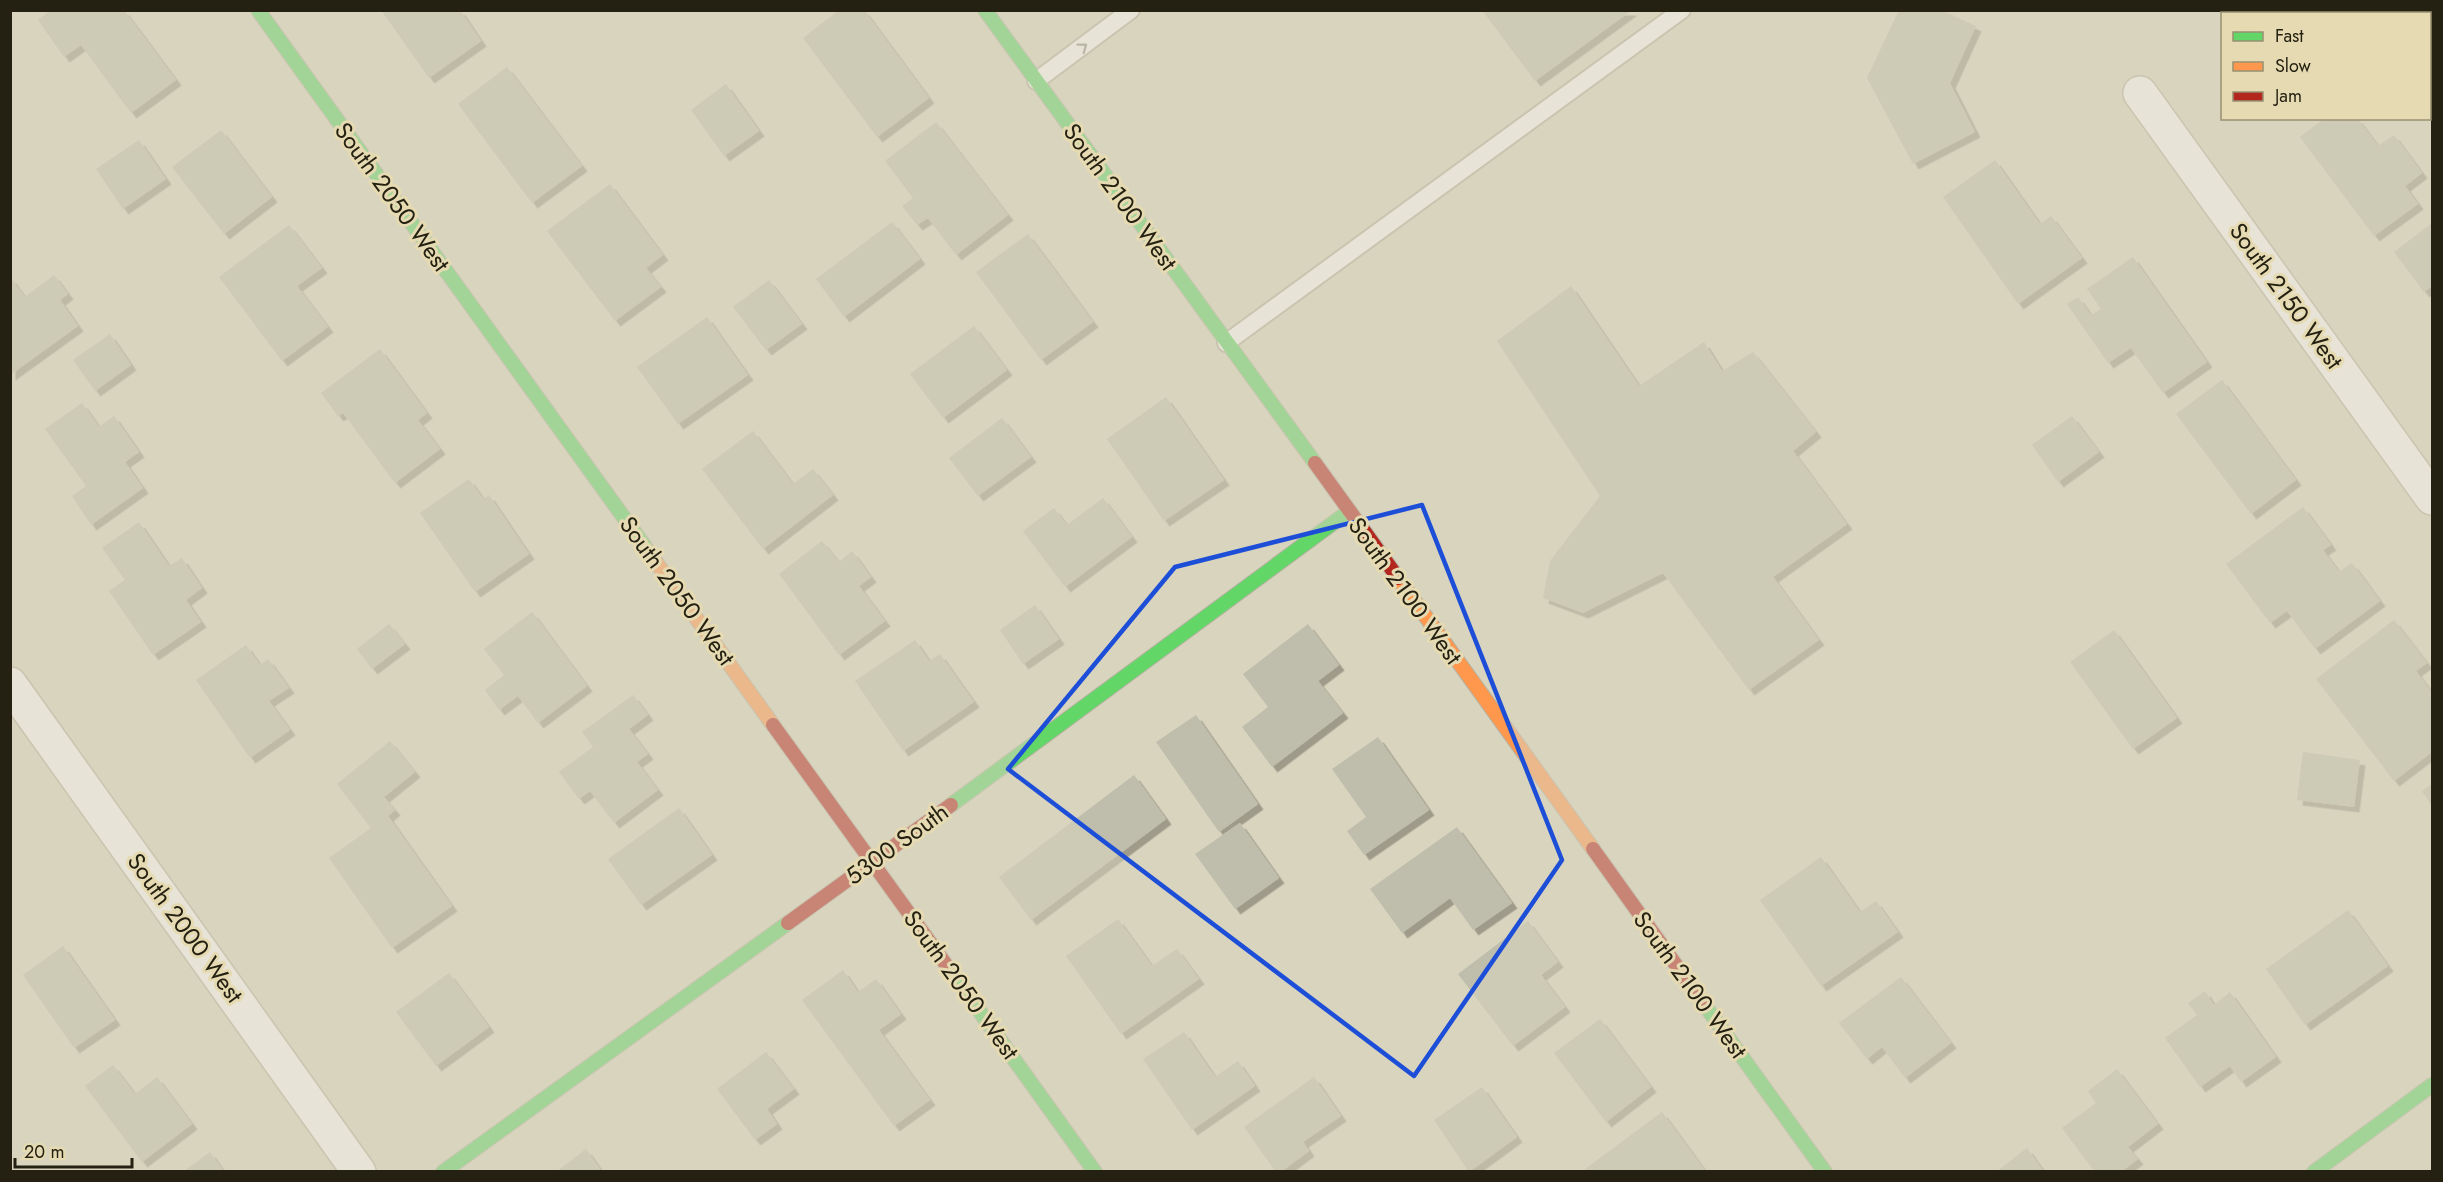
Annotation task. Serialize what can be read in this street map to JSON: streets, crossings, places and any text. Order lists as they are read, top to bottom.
{
  "streets": {
    "street": [
      "South 2050 West",
      "South 2100 West",
      "South 2150 West",
      "5300 South",
      "South 2000 West"
    ]
  },
  "crossings": [
    ["South 2050 West", "5300 South"],
    ["South 2100 West", "5300 South"]
  ],
  "legend": ["Fast", "Slow", "Jam"],
  "scale_bar": "20 m"
}
